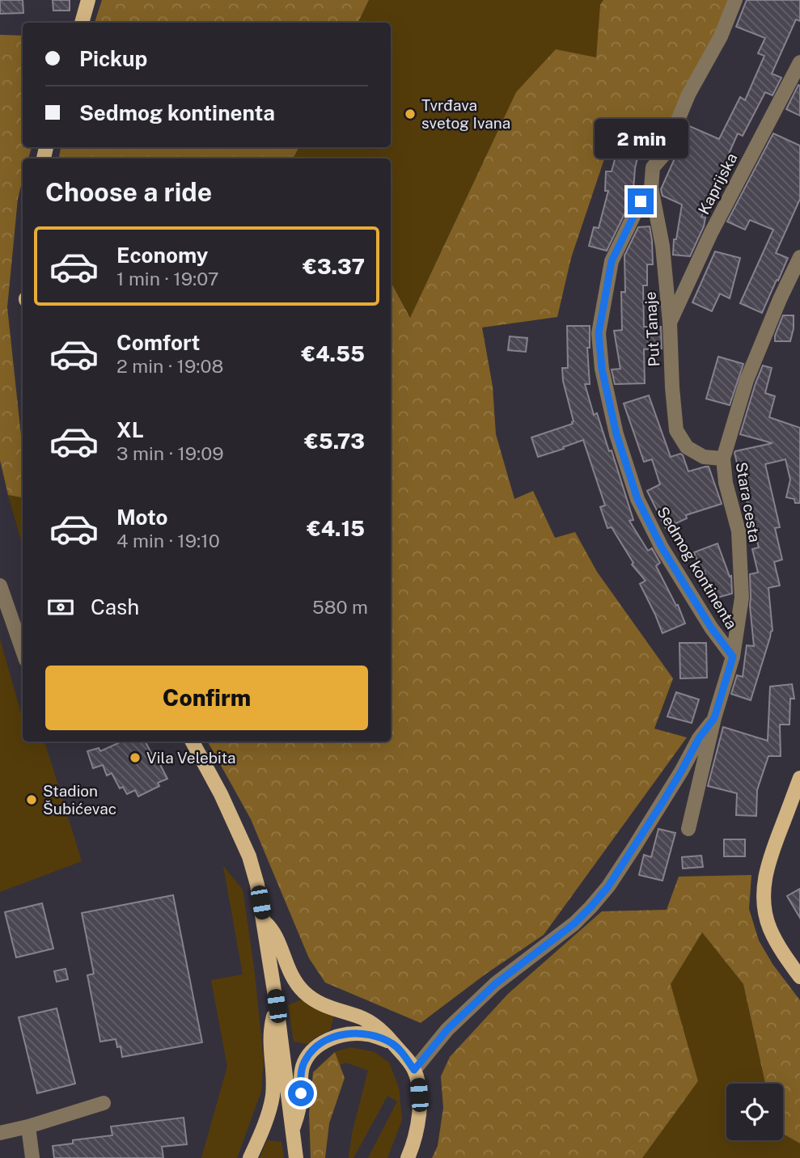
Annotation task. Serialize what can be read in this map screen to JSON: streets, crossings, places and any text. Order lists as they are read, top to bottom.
{
  "streets": {
    "street": [
      "Kaprijska",
      "Put Tanaje",
      "Stara cesta",
      "Sedmog kontinenta"
    ]
  },
  "crossings": [
    ["Kaprijska", "Put Tanaje"],
    ["Put Tanaje", "Stara cesta"],
    ["Stara cesta", "Sedmog kontinenta"]
  ],
  "places": ["Tvrđava svetog Ivana", "Vila Velebita", "Stadion Šubićevac"],
  "page": {
    "banner": ["Pickup", "Sedmog kontinenta"],
    "bubble": "2 min",
    "heading": "Choose a ride",
    "list": [
      {
        "name": "Economy",
        "note": "1 min · 19:07",
        "value": "€3.37"
      },
      {
        "name": "Comfort",
        "note": "2 min · 19:08",
        "value": "€4.55"
      },
      {
        "name": "XL",
        "note": "3 min · 19:09",
        "value": "€5.73"
      },
      {
        "name": "Moto",
        "note": "4 min · 19:10",
        "value": "€4.15"
      }
    ],
    "pay": ["Cash", "580 m"],
    "buttons": "Confirm"
  }
}
